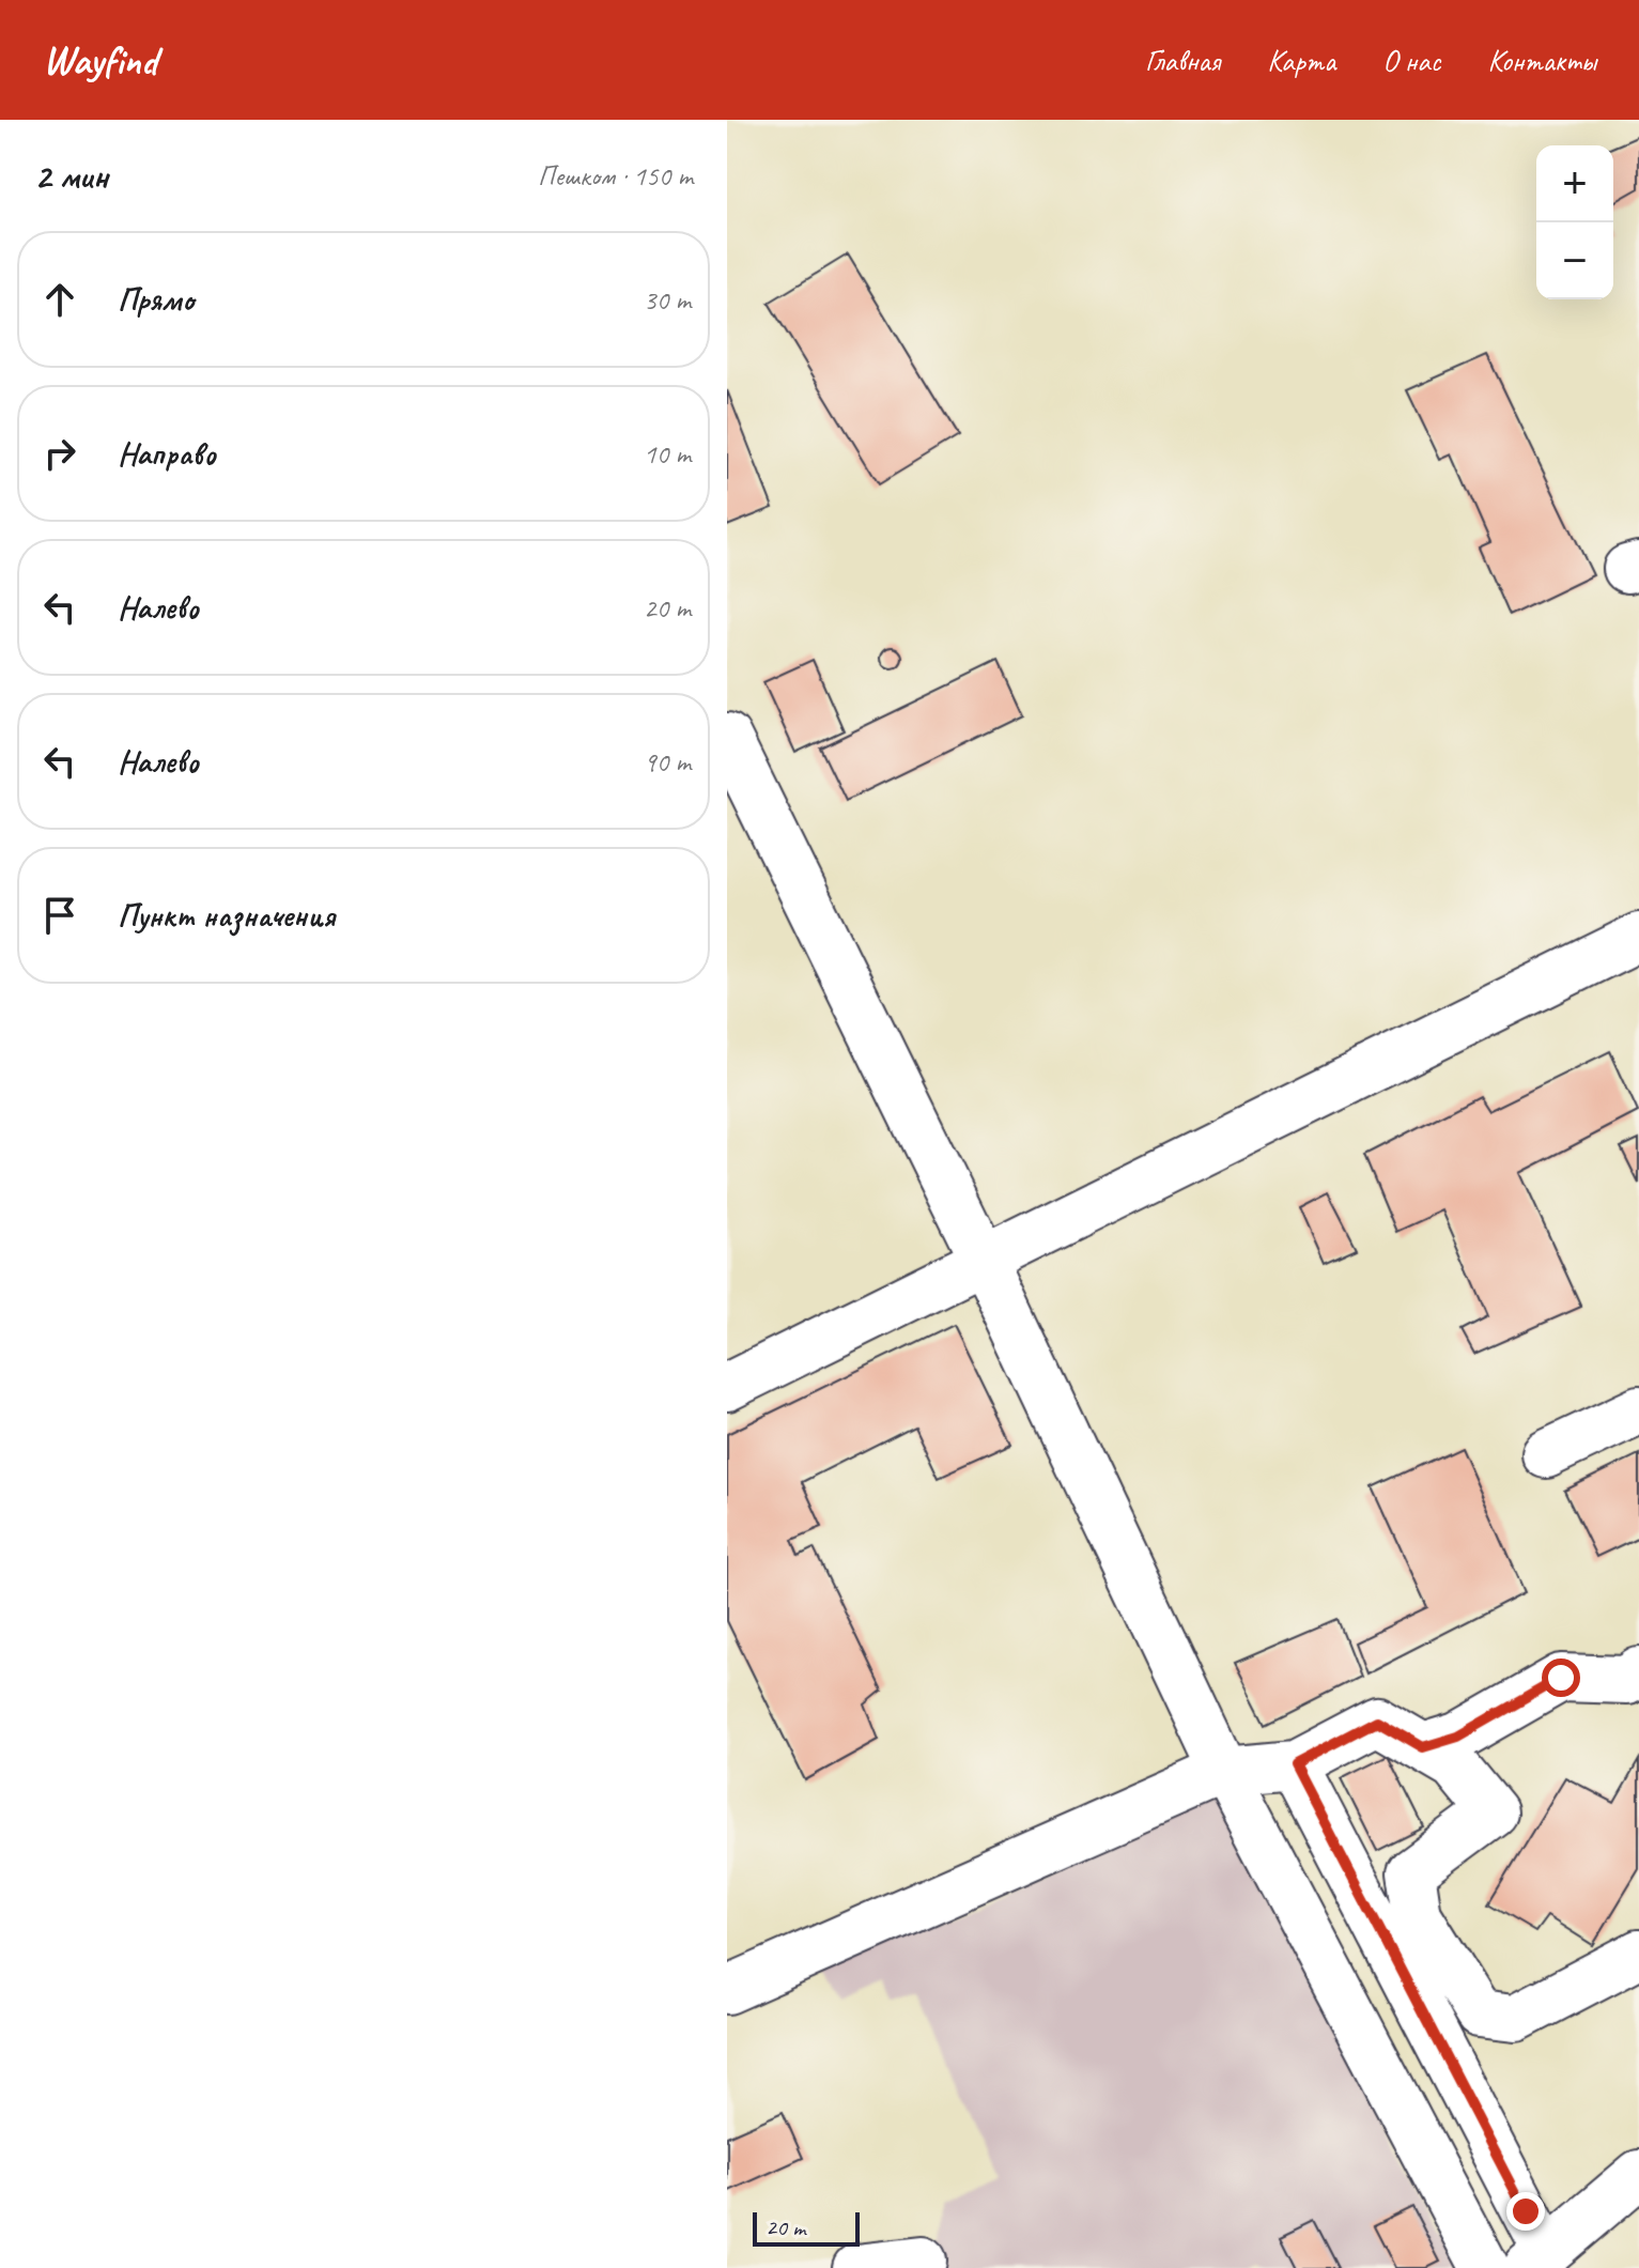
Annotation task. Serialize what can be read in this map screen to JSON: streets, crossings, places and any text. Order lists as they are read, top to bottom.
{
  "scale_bar": "20 m",
  "page": {
    "header": "Wayfind",
    "nav": [
      "Главная",
      "Карта",
      "О нас",
      "Контакты"
    ],
    "heading": ["2 мин", "Пешком · 150 m"],
    "map_buttons": ["+", "−"],
    "list": [
      ["Прямо", "30 m"],
      ["Направо", "10 m"],
      ["Налево", "20 m"],
      ["Налево", "90 m"],
      "Пункт назначения"
    ],
    "scale": "20 m"
  }
}
